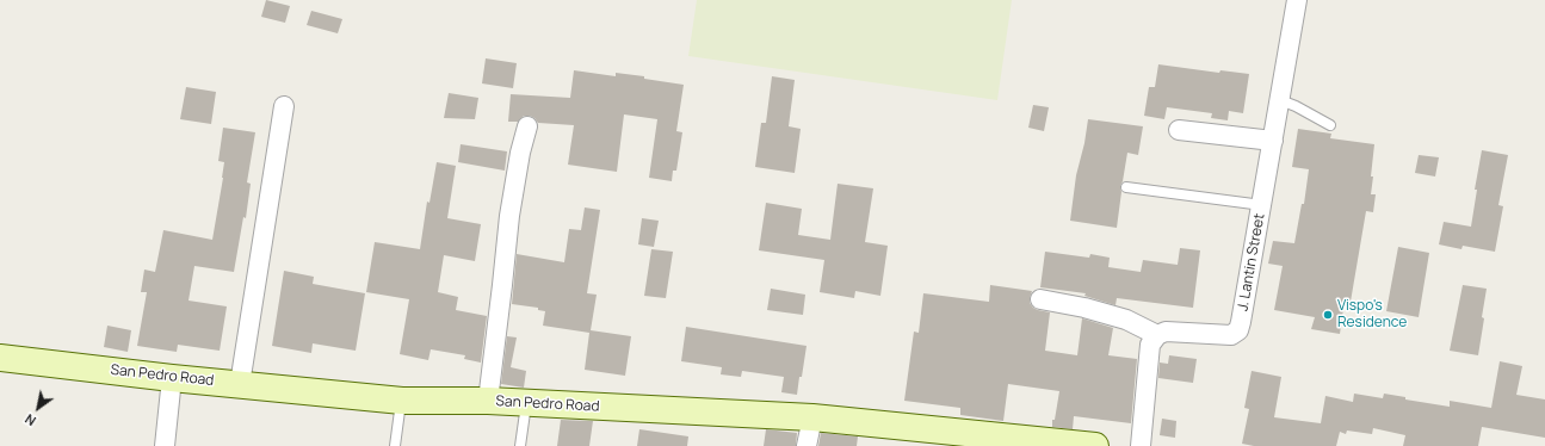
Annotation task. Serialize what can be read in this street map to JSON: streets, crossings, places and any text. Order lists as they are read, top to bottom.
{
  "streets": {
    "street": ["J. Lantin Street", "San Pedro Road"]
  },
  "places": ["Vispo's Residence"],
  "north": "bottom left"
}
